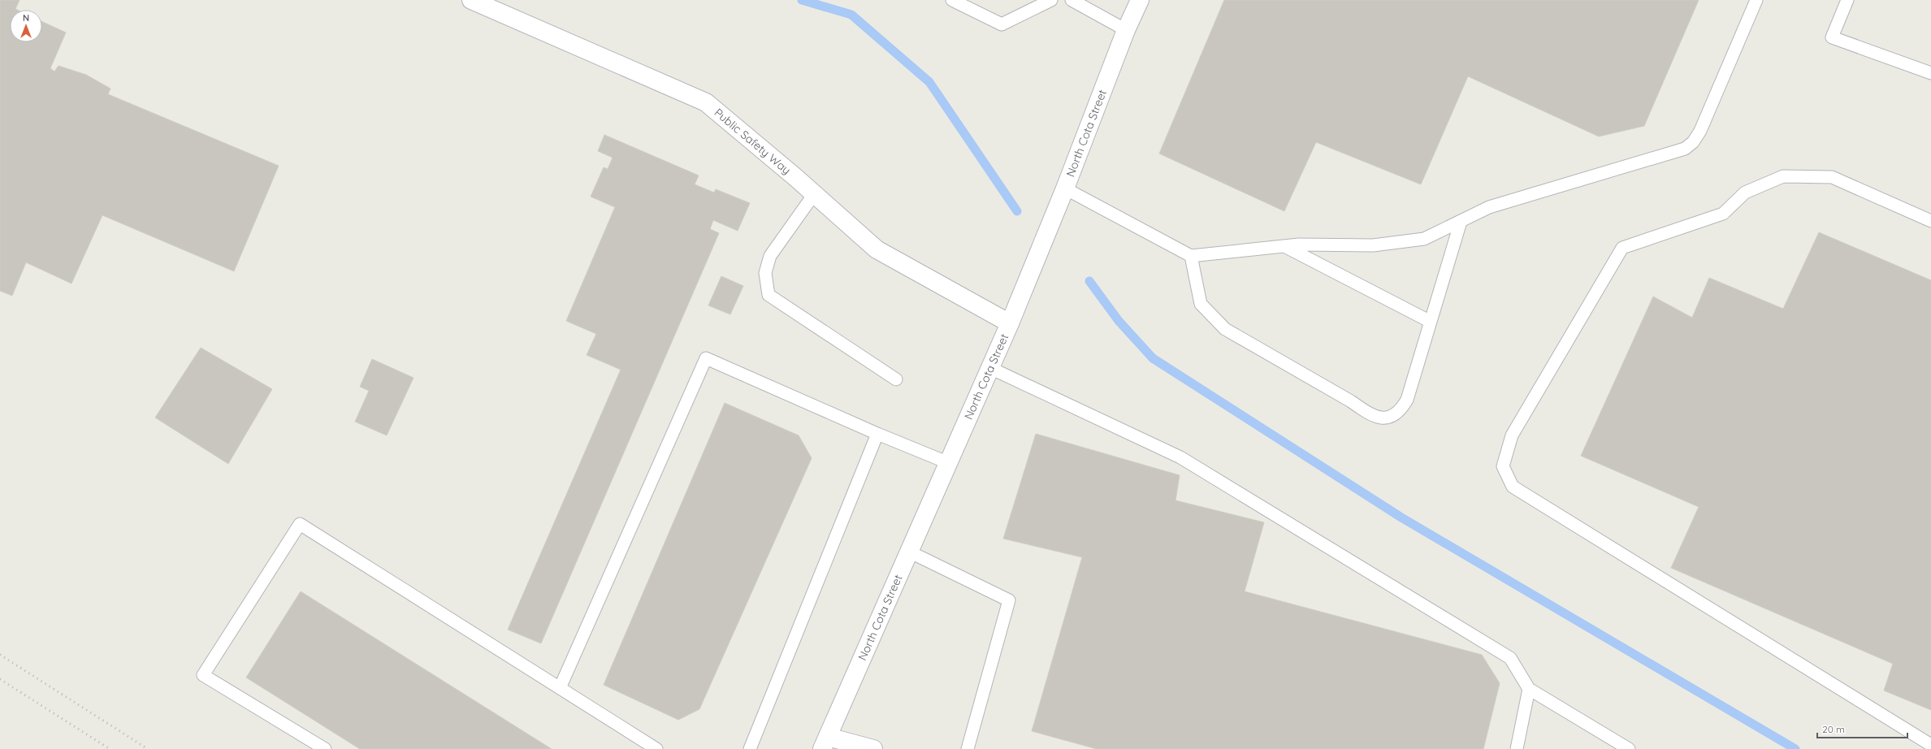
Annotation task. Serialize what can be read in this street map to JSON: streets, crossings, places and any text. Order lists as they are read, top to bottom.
{
  "streets": {
    "street": ["North Cota Street", "Public Safety Way"]
  },
  "crossings": [
    ["North Cota Street", "Public Safety Way"]
  ],
  "scale_bar": "20 m",
  "north": "top"
}
